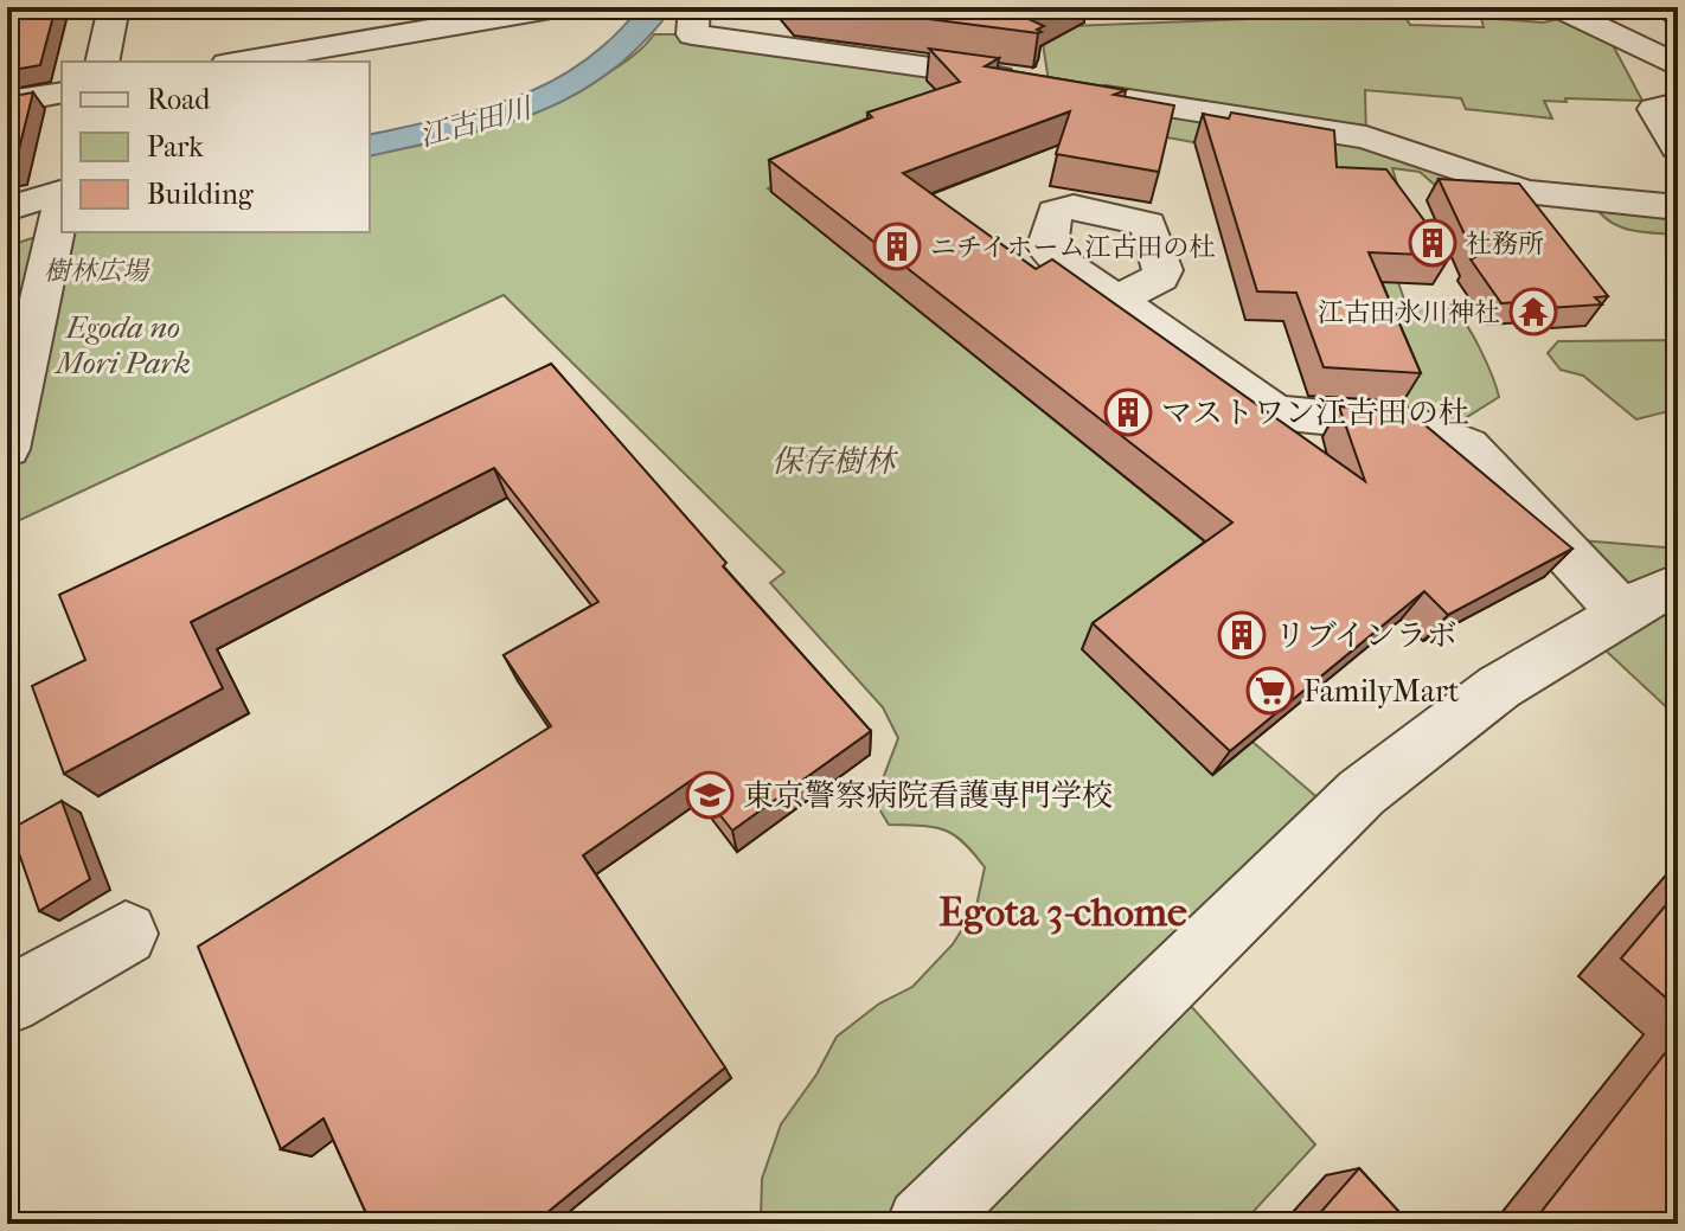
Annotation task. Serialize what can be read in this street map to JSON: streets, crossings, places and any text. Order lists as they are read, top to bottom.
{
  "districts": ["Egota 3-chome"],
  "water": ["江古田川"],
  "parks": ["樹林広場", "Egoda no Mori Park", "保存樹林"],
  "places": {
    "building": [
      "社務所",
      "ニチイホーム江古田の杜",
      "マストワン江古田の杜",
      "リブインラボ"
    ],
    "temple": ["江古田氷川神社"],
    "supermarket": ["FamilyMart"],
    "school or university": ["東京警察病院看護専門学校"]
  },
  "legend": ["Road", "Park", "Building"]
}
